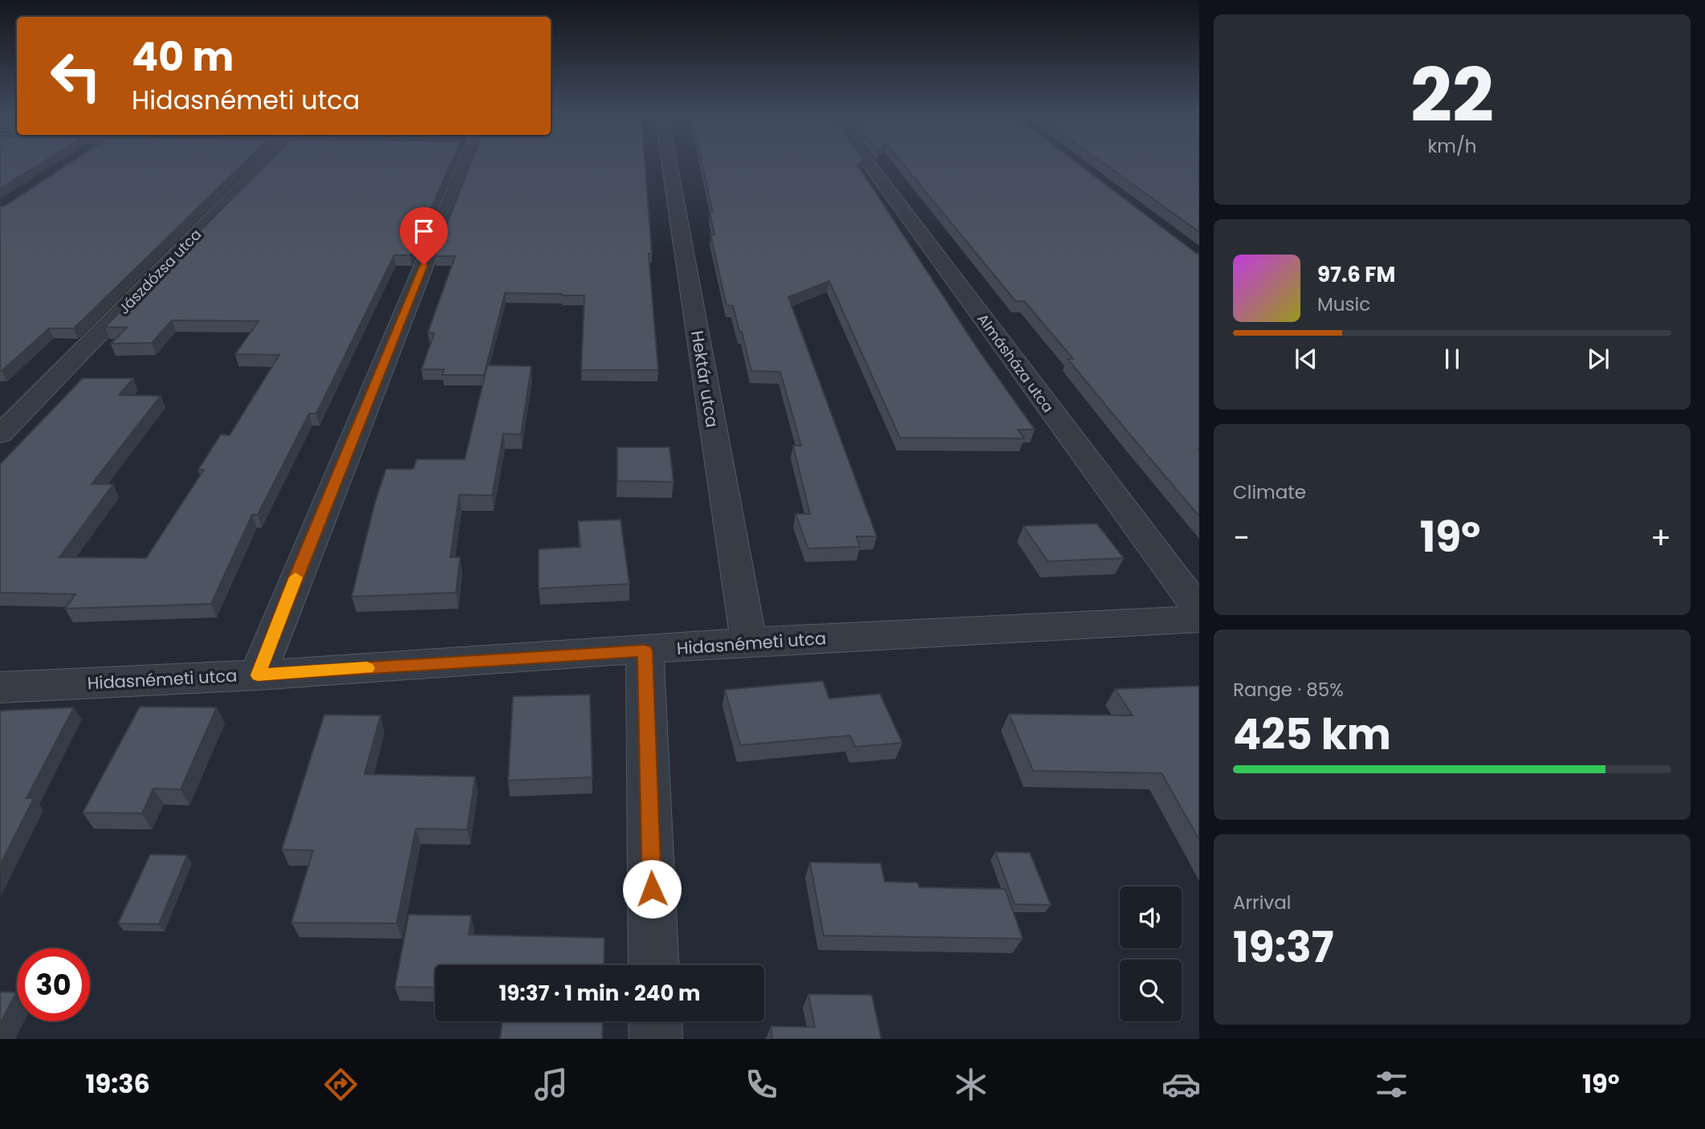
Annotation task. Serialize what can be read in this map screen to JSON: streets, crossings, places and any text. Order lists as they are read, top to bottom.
{
  "streets": {
    "street": [
      "Jászdózsa utca",
      "Almásháza utca",
      "Hektár utca",
      "Hidasnémeti utca"
    ]
  },
  "crossings": [
    ["Hektár utca", "Hidasnémeti utca"]
  ],
  "page": {
    "tile": [
      ["22", "km/h"],
      "Climate",
      ["Range · 85%", "425 km"],
      ["Arrival", "19:37"]
    ],
    "turn": ["40 m", "Hidasnémeti utca"],
    "song": ["97.6 FM", "Music"],
    "heat": ["−", "19°", "+"],
    "limit": "30",
    "trip": "19:37 · 1 min · 240 m",
    "tabs": ["19:36", "19°"]
  }
}
